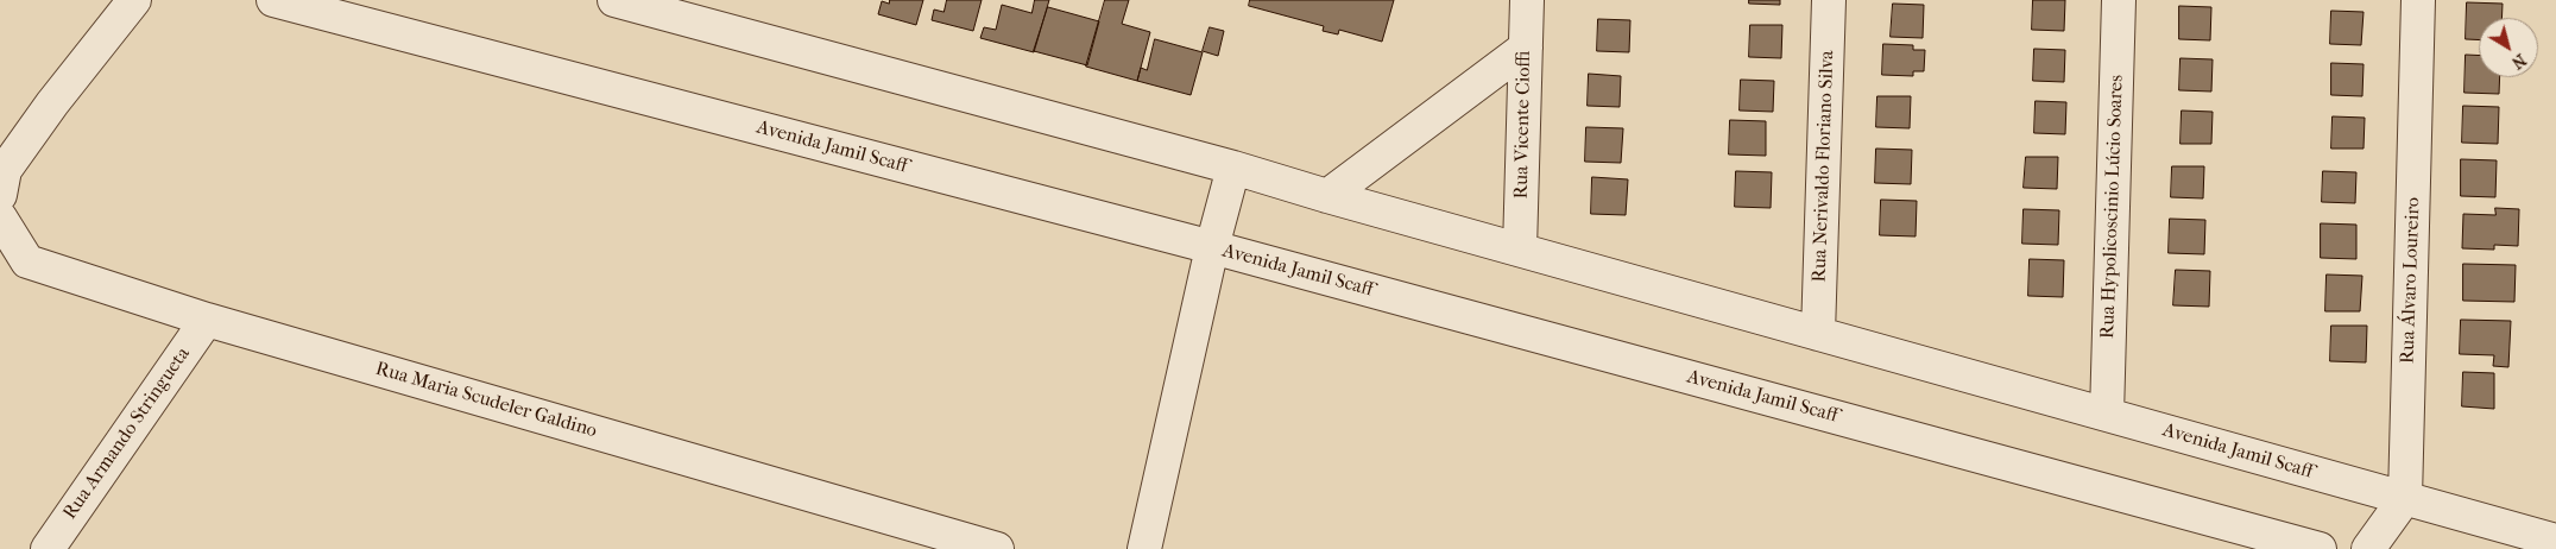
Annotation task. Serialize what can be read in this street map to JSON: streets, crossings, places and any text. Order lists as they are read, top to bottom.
{
  "streets": {
    "street": [
      "Rua Vicente Cioffi",
      "Avenida Jamil Scaff",
      "Rua Nerivaldo Floriano Silva",
      "Rua Hypolicoscinio Lúcio Soares",
      "Rua Álvaro Loureiro",
      "Rua Maria Scudeler Galdino",
      "Rua Armando Stringueta"
    ]
  },
  "crossings": [
    ["Rua Vicente Cioffi", "Avenida Jamil Scaff"],
    ["Avenida Jamil Scaff", "Rua Nerivaldo Floriano Silva"],
    ["Avenida Jamil Scaff", "Rua Hypolicoscinio Lúcio Soares"],
    ["Avenida Jamil Scaff", "Rua Álvaro Loureiro"],
    ["Rua Maria Scudeler Galdino", "Rua Armando Stringueta"]
  ],
  "north": "bottom right"
}
